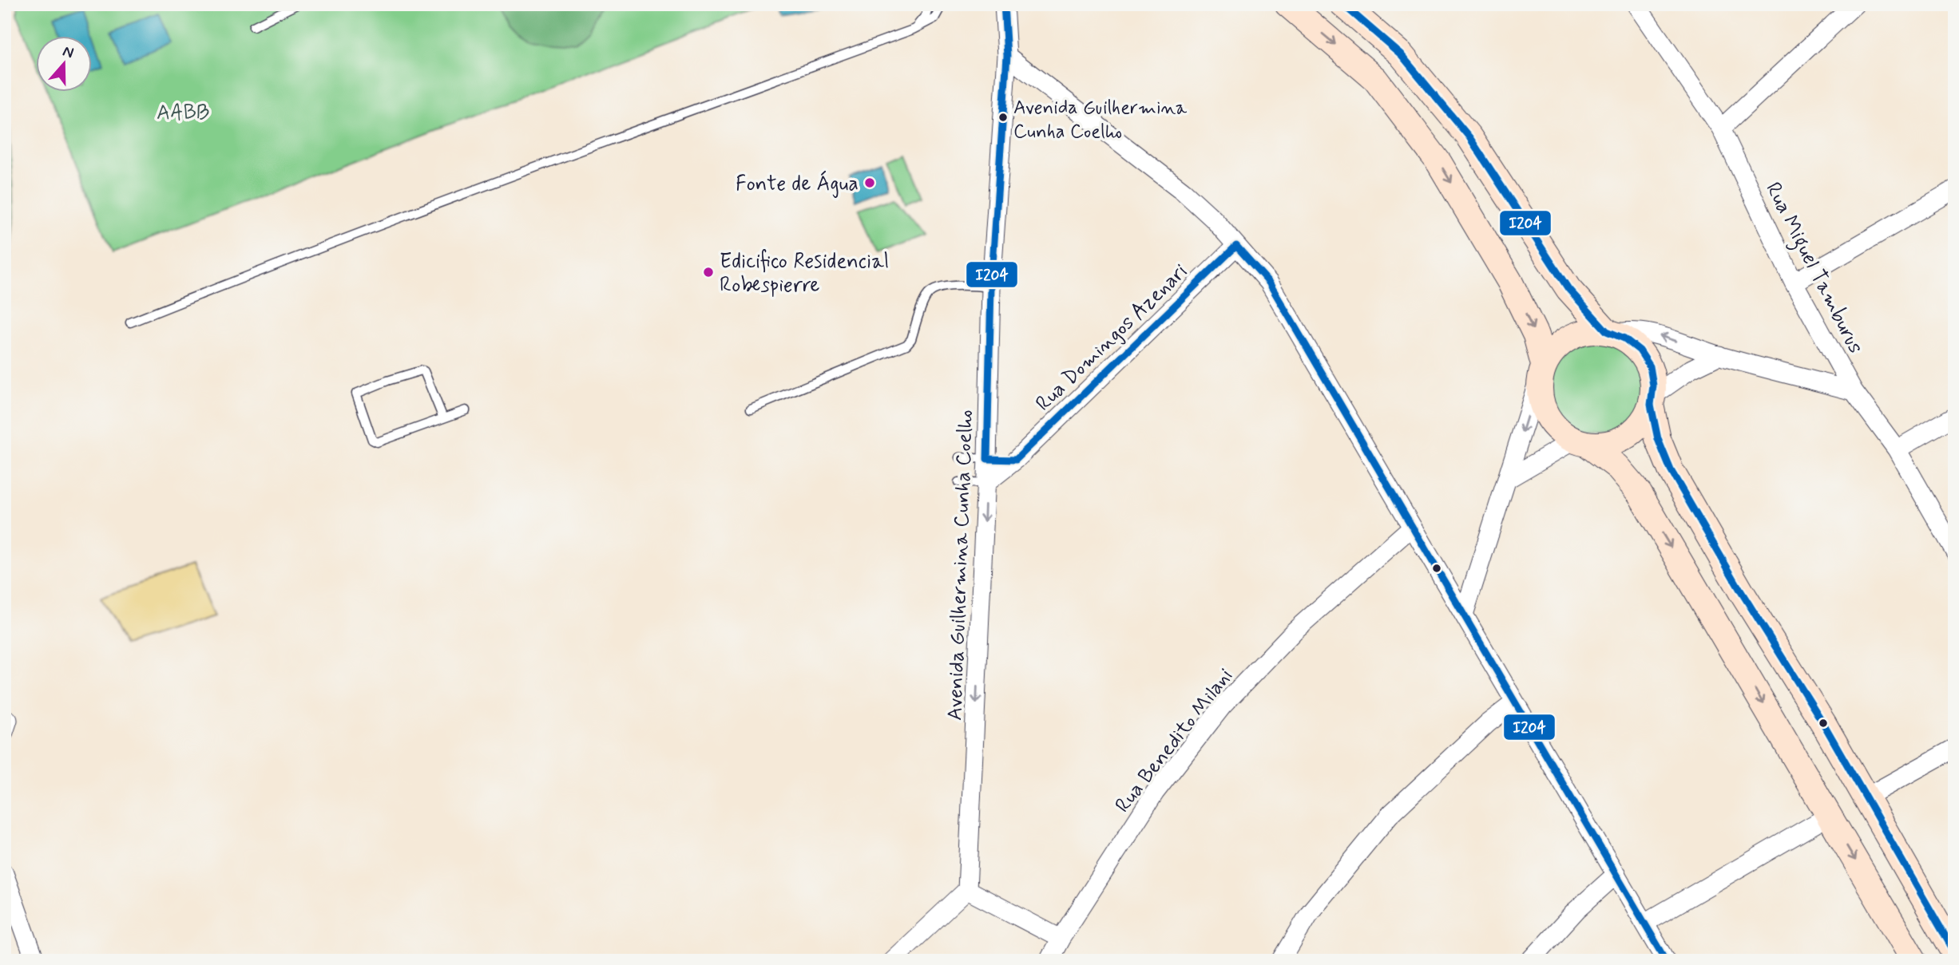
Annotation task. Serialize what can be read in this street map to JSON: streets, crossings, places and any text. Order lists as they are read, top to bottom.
{
  "streets": {
    "street": [
      "Rua Miguel Tamburus",
      "Rua Domingos Azenari",
      "Avenida Guilhermina Cunha Coelho",
      "Rua Benedito Milani"
    ]
  },
  "crossings": [
    ["Rua Domingos Azenari", "Avenida Guilhermina Cunha Coelho"]
  ],
  "one_way": ["Avenida Guilhermina Cunha Coelho"],
  "parks": ["AABB"],
  "places": ["Avenida Guilhermina Cunha Coelho", "Fonte de Água", "Edicifico Residencial Robespierre"],
  "lines": ["transit line I204"],
  "north": "top"
}
